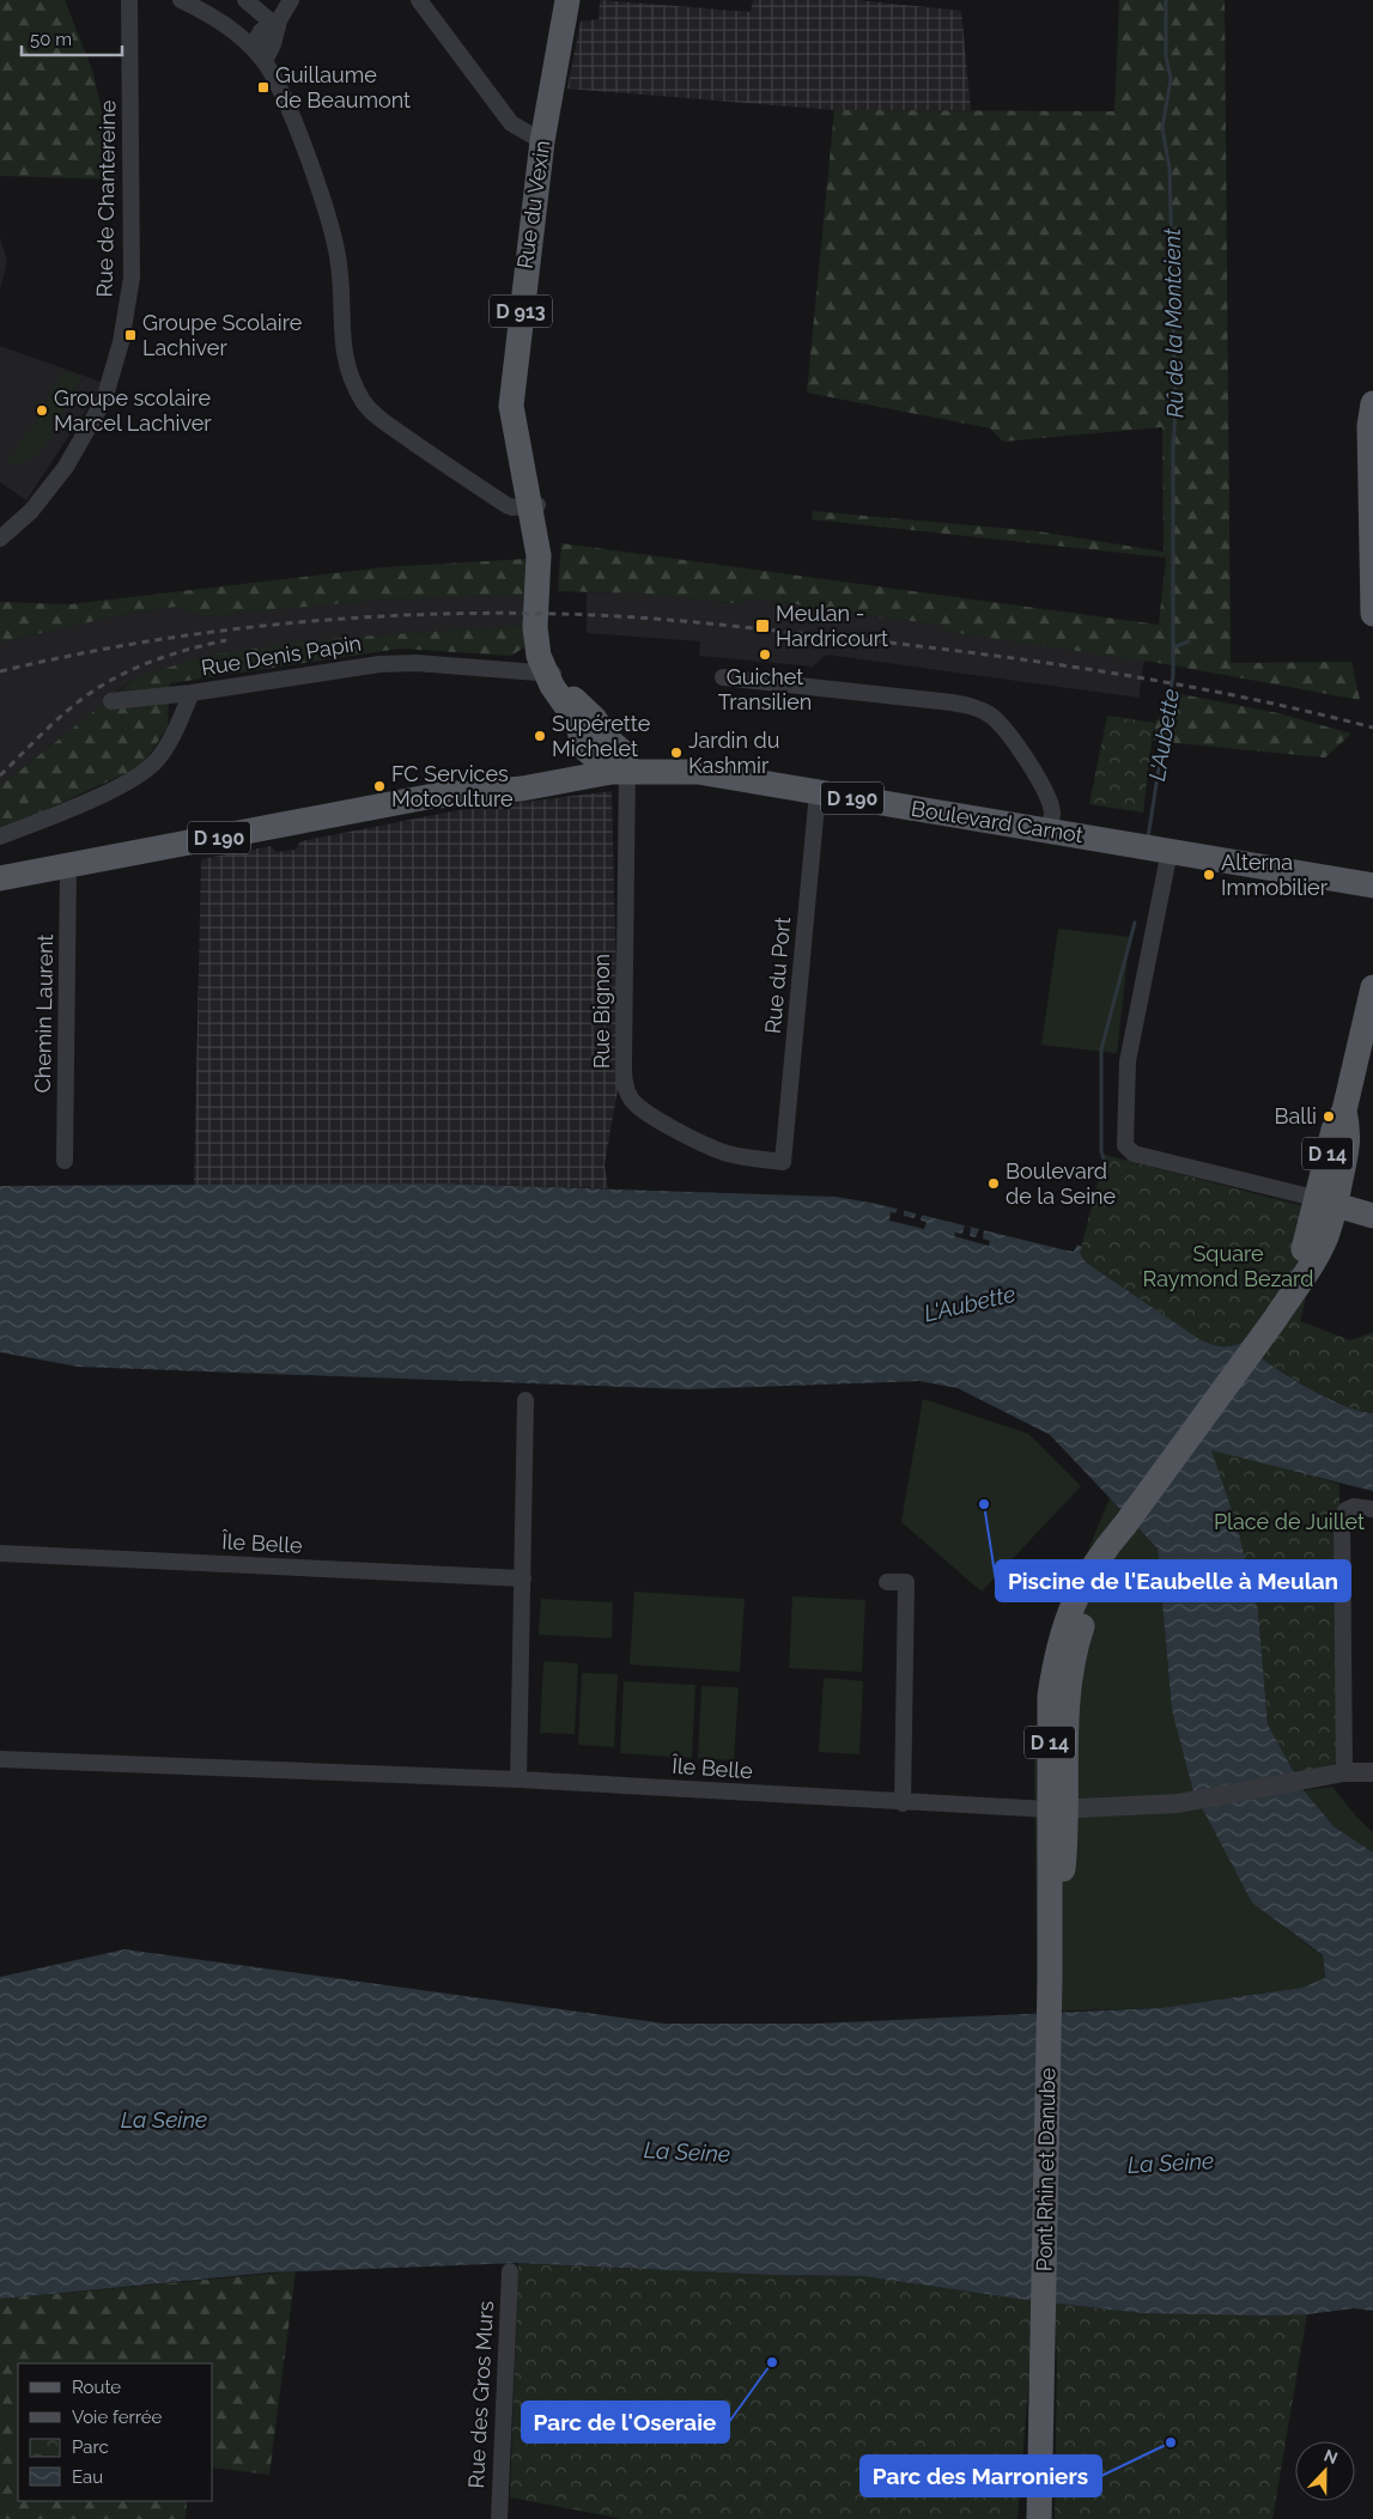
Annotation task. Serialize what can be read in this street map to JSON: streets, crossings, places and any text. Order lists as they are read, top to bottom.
{
  "streets": {
    "main road": [
      "Rue du Vexin",
      "D 913",
      "D 190",
      "Boulevard Carnot",
      "D 14",
      "Pont Rhin et Danube"
    ],
    "street": [
      "Rue de Chantereine",
      "Rue Denis Papin",
      "Rue du Port",
      "Rue Bignon",
      "Chemin Laurent",
      "Île Belle",
      "Rue des Gros Murs"
    ]
  },
  "crossings": [
    ["Rue du Vexin", "Rue Denis Papin"],
    ["Rue du Vexin", "D 190"],
    ["Rue du Vexin", "Boulevard Carnot"],
    ["Rue du Vexin", "Rue Bignon"],
    ["D 190", "Boulevard Carnot"],
    ["D 190", "Rue Bignon"],
    ["D 190", "Chemin Laurent"],
    ["Boulevard Carnot", "Rue du Port"],
    ["Boulevard Carnot", "Rue Bignon"],
    ["Rue du Port", "Rue Bignon"],
    ["D 14", "Île Belle"],
    ["D 14", "Pont Rhin et Danube"],
    ["Île Belle", "Pont Rhin et Danube"]
  ],
  "water": ["Rû de la Montcient", "L'Aubette", "La Seine"],
  "parks": ["Square Raymond Bezard", "Place de Juillet"],
  "places": {
    "transit": ["Guillaume de Beaumont", "Groupe Scolaire Lachiver", "Meulan - Hardricourt"],
    "other": [
      "Groupe scolaire Marcel Lachiver",
      "Guichet Transilien",
      "Supérette Michelet",
      "Jardin du Kashmir",
      "FC Services Motoculture",
      "Alterna Immobilier",
      "Balli",
      "Boulevard de la Seine",
      "Piscine de l'Eaubelle à Meulan",
      "Parc de l'Oseraie",
      "Parc des Marroniers"
    ]
  },
  "legend": [
    "Route",
    "Voie ferrée",
    "Parc",
    "Eau"
  ],
  "scale_bar": "50 m",
  "north": "top"
}
